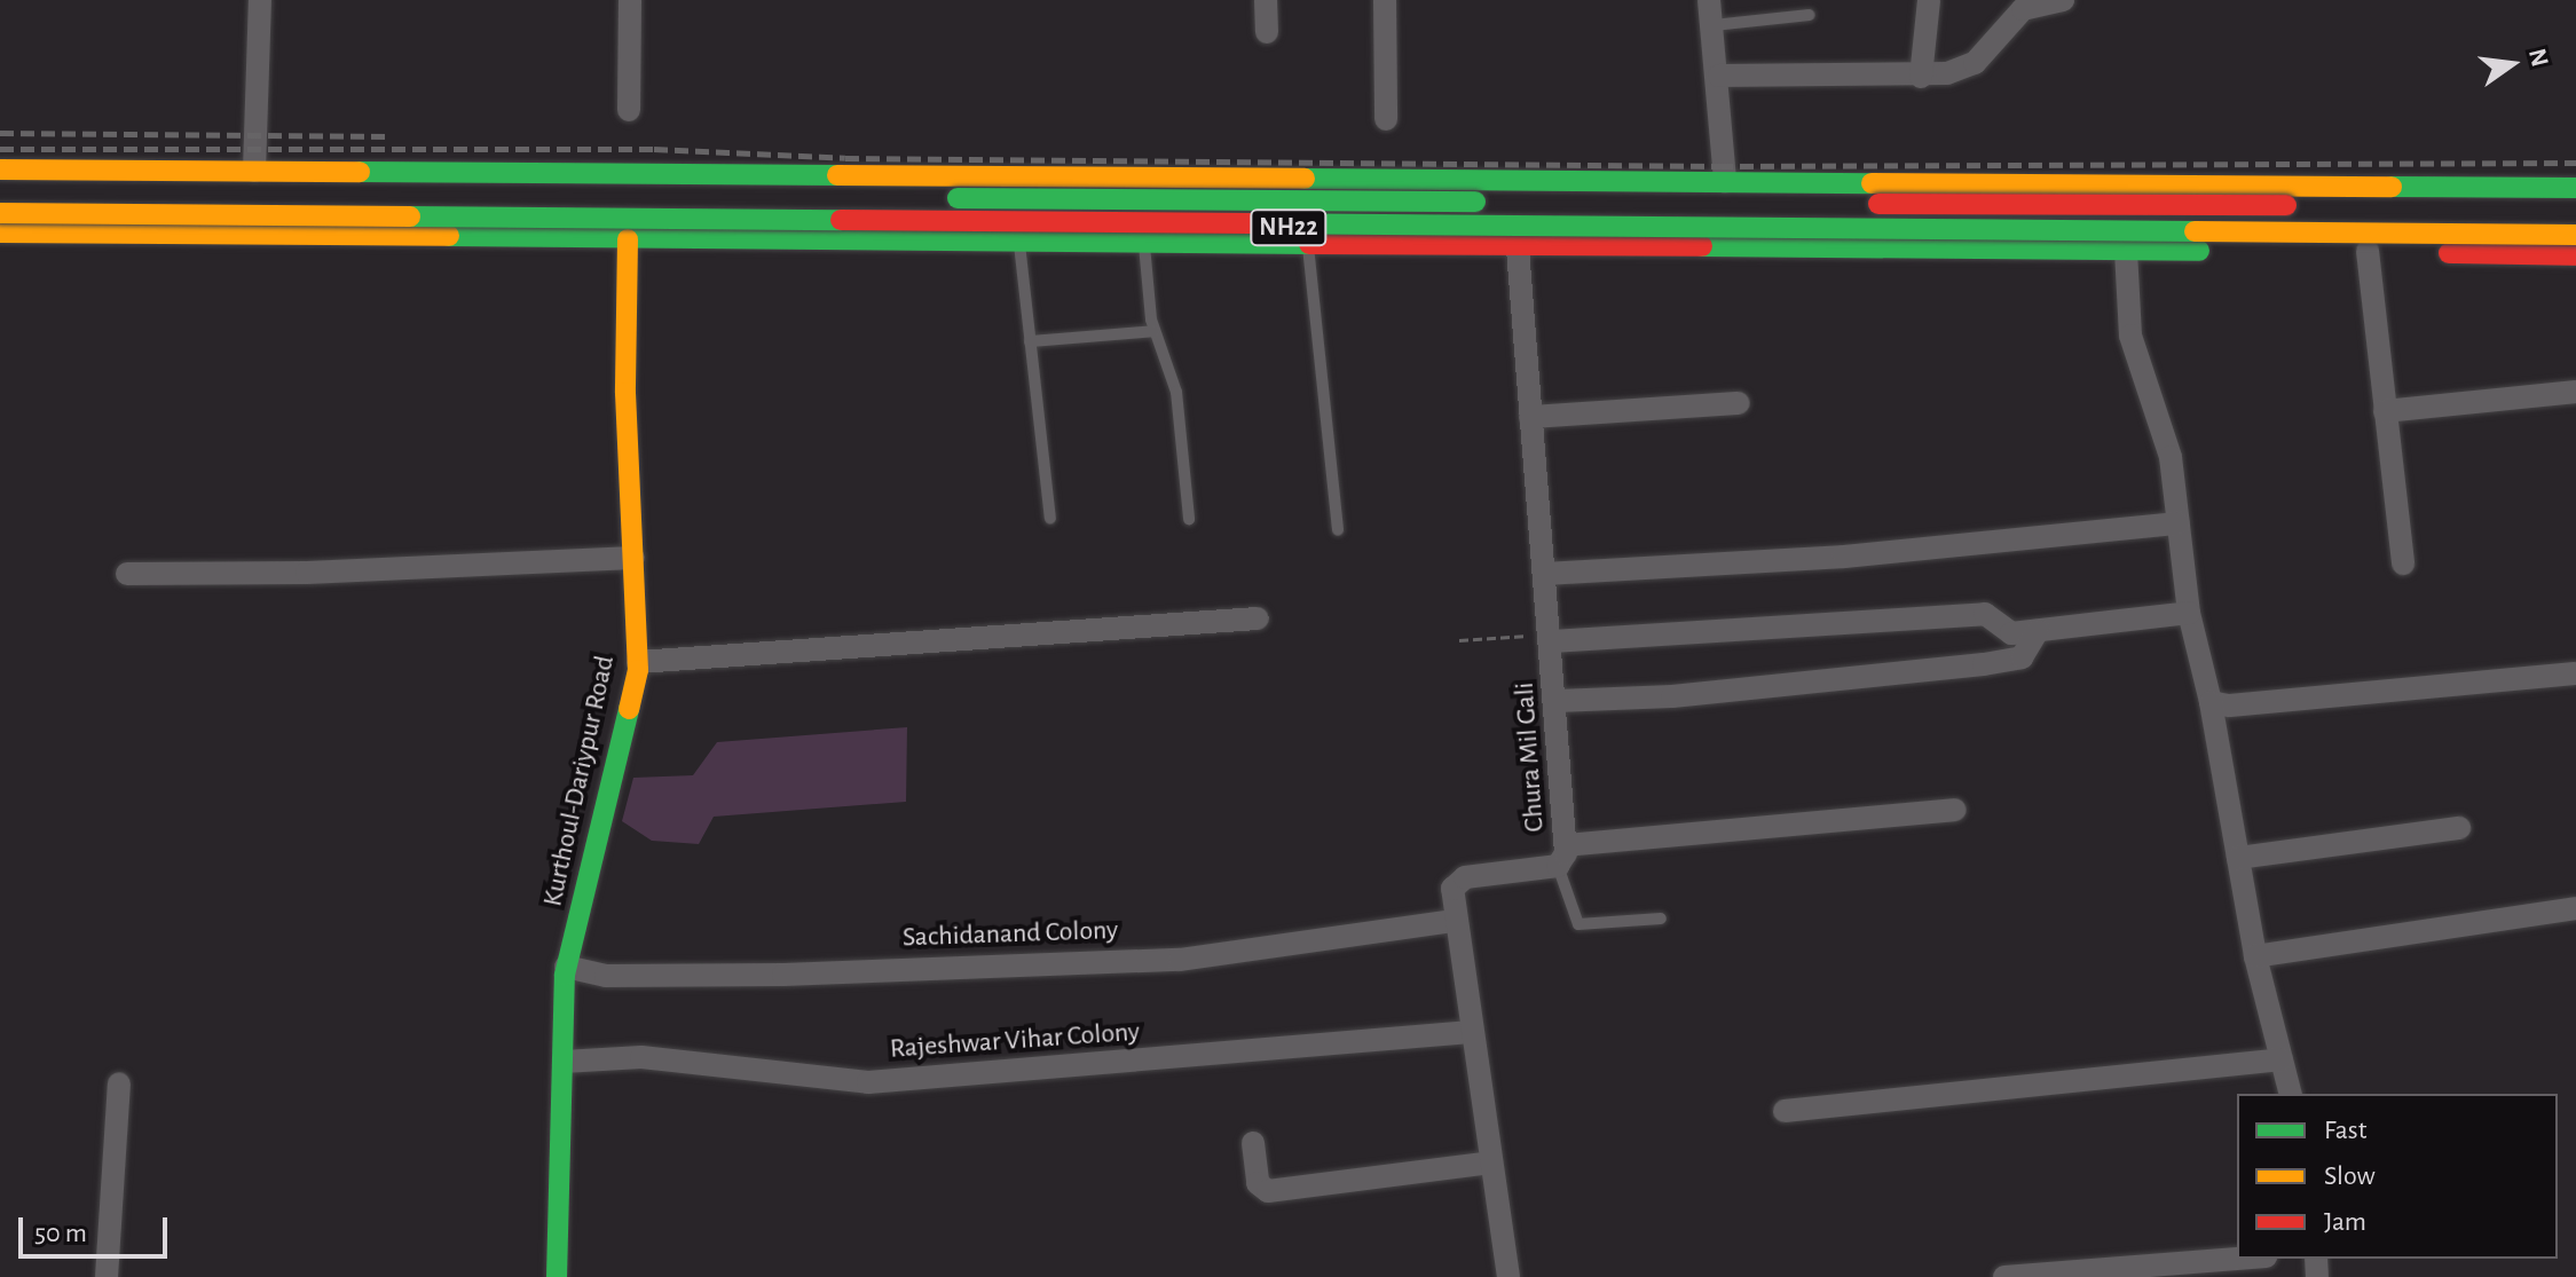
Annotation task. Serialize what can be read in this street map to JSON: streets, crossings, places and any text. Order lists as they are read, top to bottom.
{
  "streets": {
    "main road": ["NH22", "Kurthoul-Dariypur Road"],
    "street": ["Chura Mil Gali", "Sachidanand Colony", "Rajeshwar Vihar Colony"]
  },
  "crossings": [
    ["Chura Mil Gali", "Sachidanand Colony"],
    ["Chura Mil Gali", "Rajeshwar Vihar Colony"],
    ["Kurthoul-Dariypur Road", "Sachidanand Colony"],
    ["Kurthoul-Dariypur Road", "Rajeshwar Vihar Colony"]
  ],
  "legend": ["Fast", "Slow", "Jam"],
  "scale_bar": "50 m",
  "north": "right"
}
